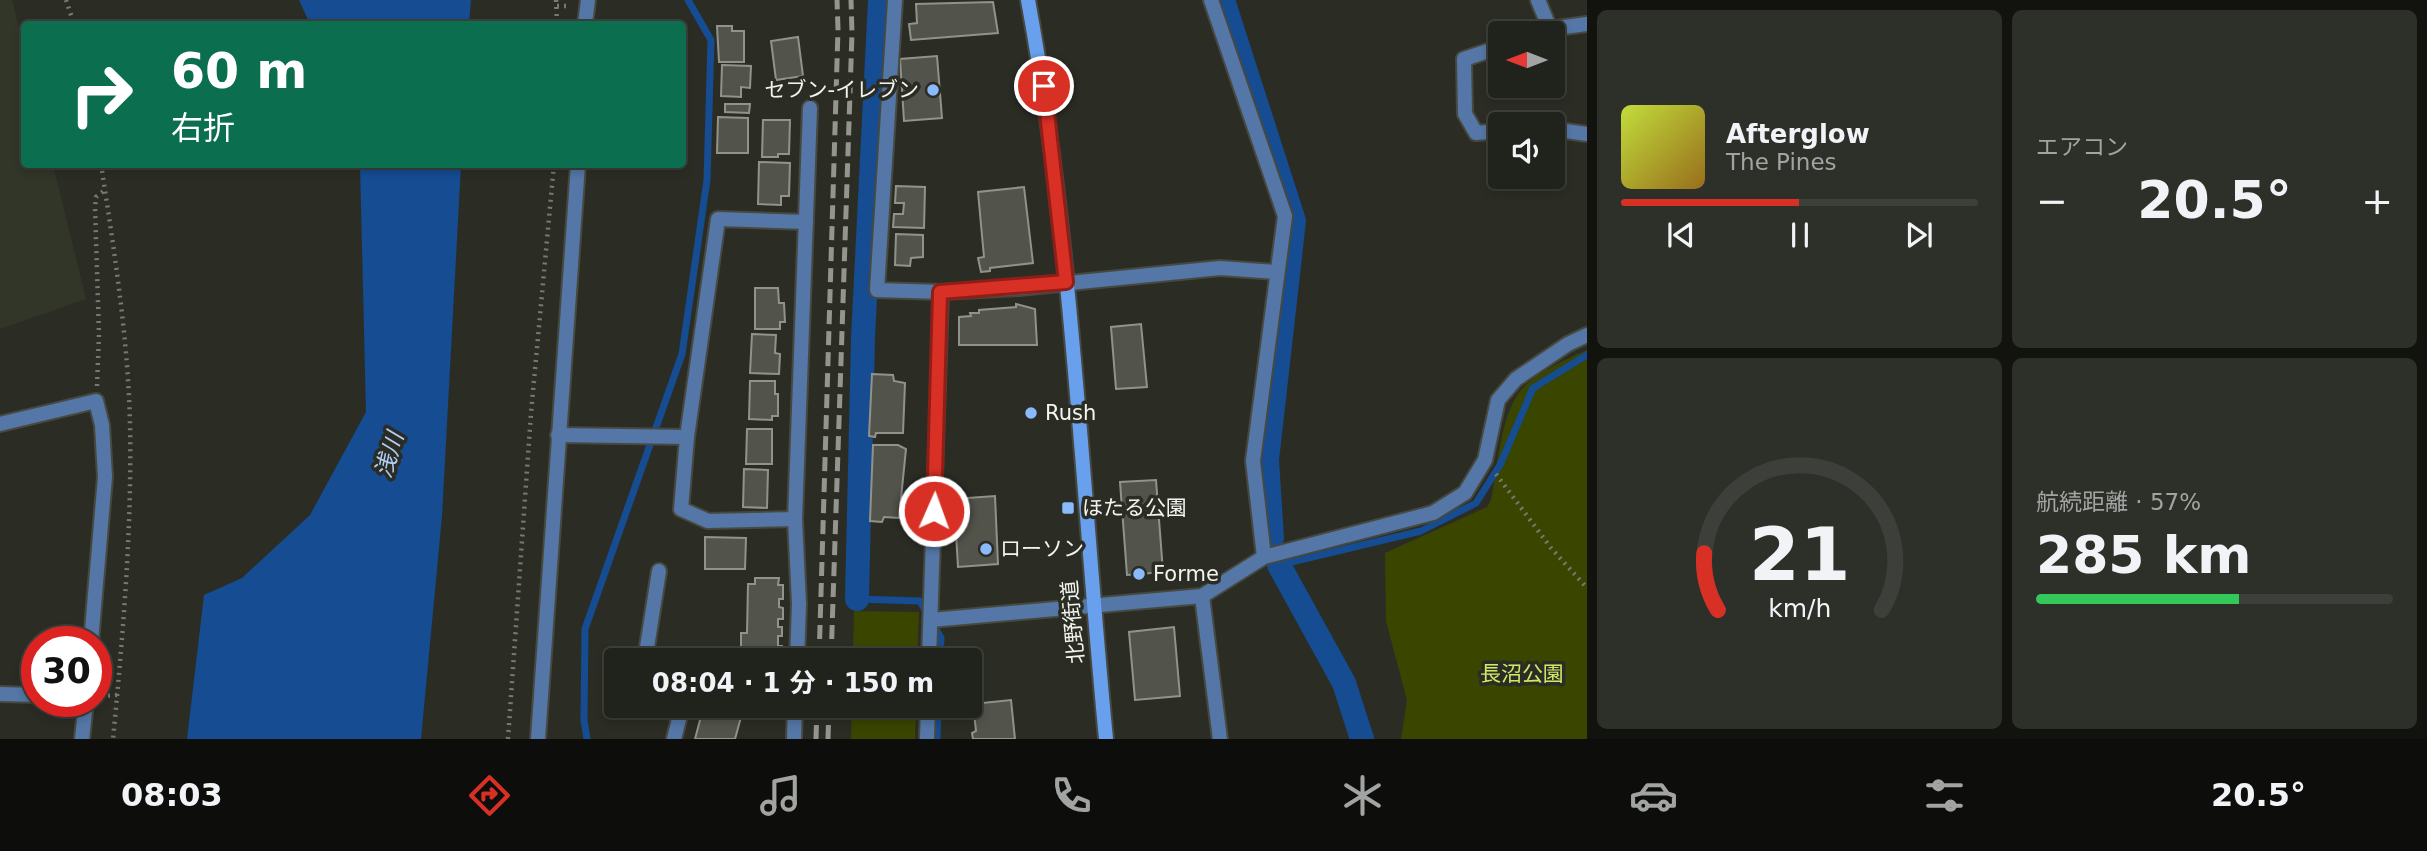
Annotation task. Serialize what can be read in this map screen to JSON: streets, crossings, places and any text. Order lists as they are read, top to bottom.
{
  "streets": {
    "main road": ["北野街道"]
  },
  "water": ["浅川"],
  "parks": ["長沼公園"],
  "places": {
    "other": [
      "セブン-イレブン",
      "Rush",
      "ローソン",
      "Forme"
    ],
    "transit": ["ほたる公園"]
  },
  "north": "left",
  "page": {
    "tile": [
      "エアコン",
      ["航続距離 · 57%", "285 km"]
    ],
    "turn": ["60 m", "右折"],
    "song": ["Afterglow", "The Pines"],
    "heat": ["−", "20.5°", "+"],
    "limit": "30",
    "trip": "08:04 · 1 分 · 150 m",
    "tabs": ["08:03", "20.5°"],
    "gauge": ["21", "km/h"]
  }
}
